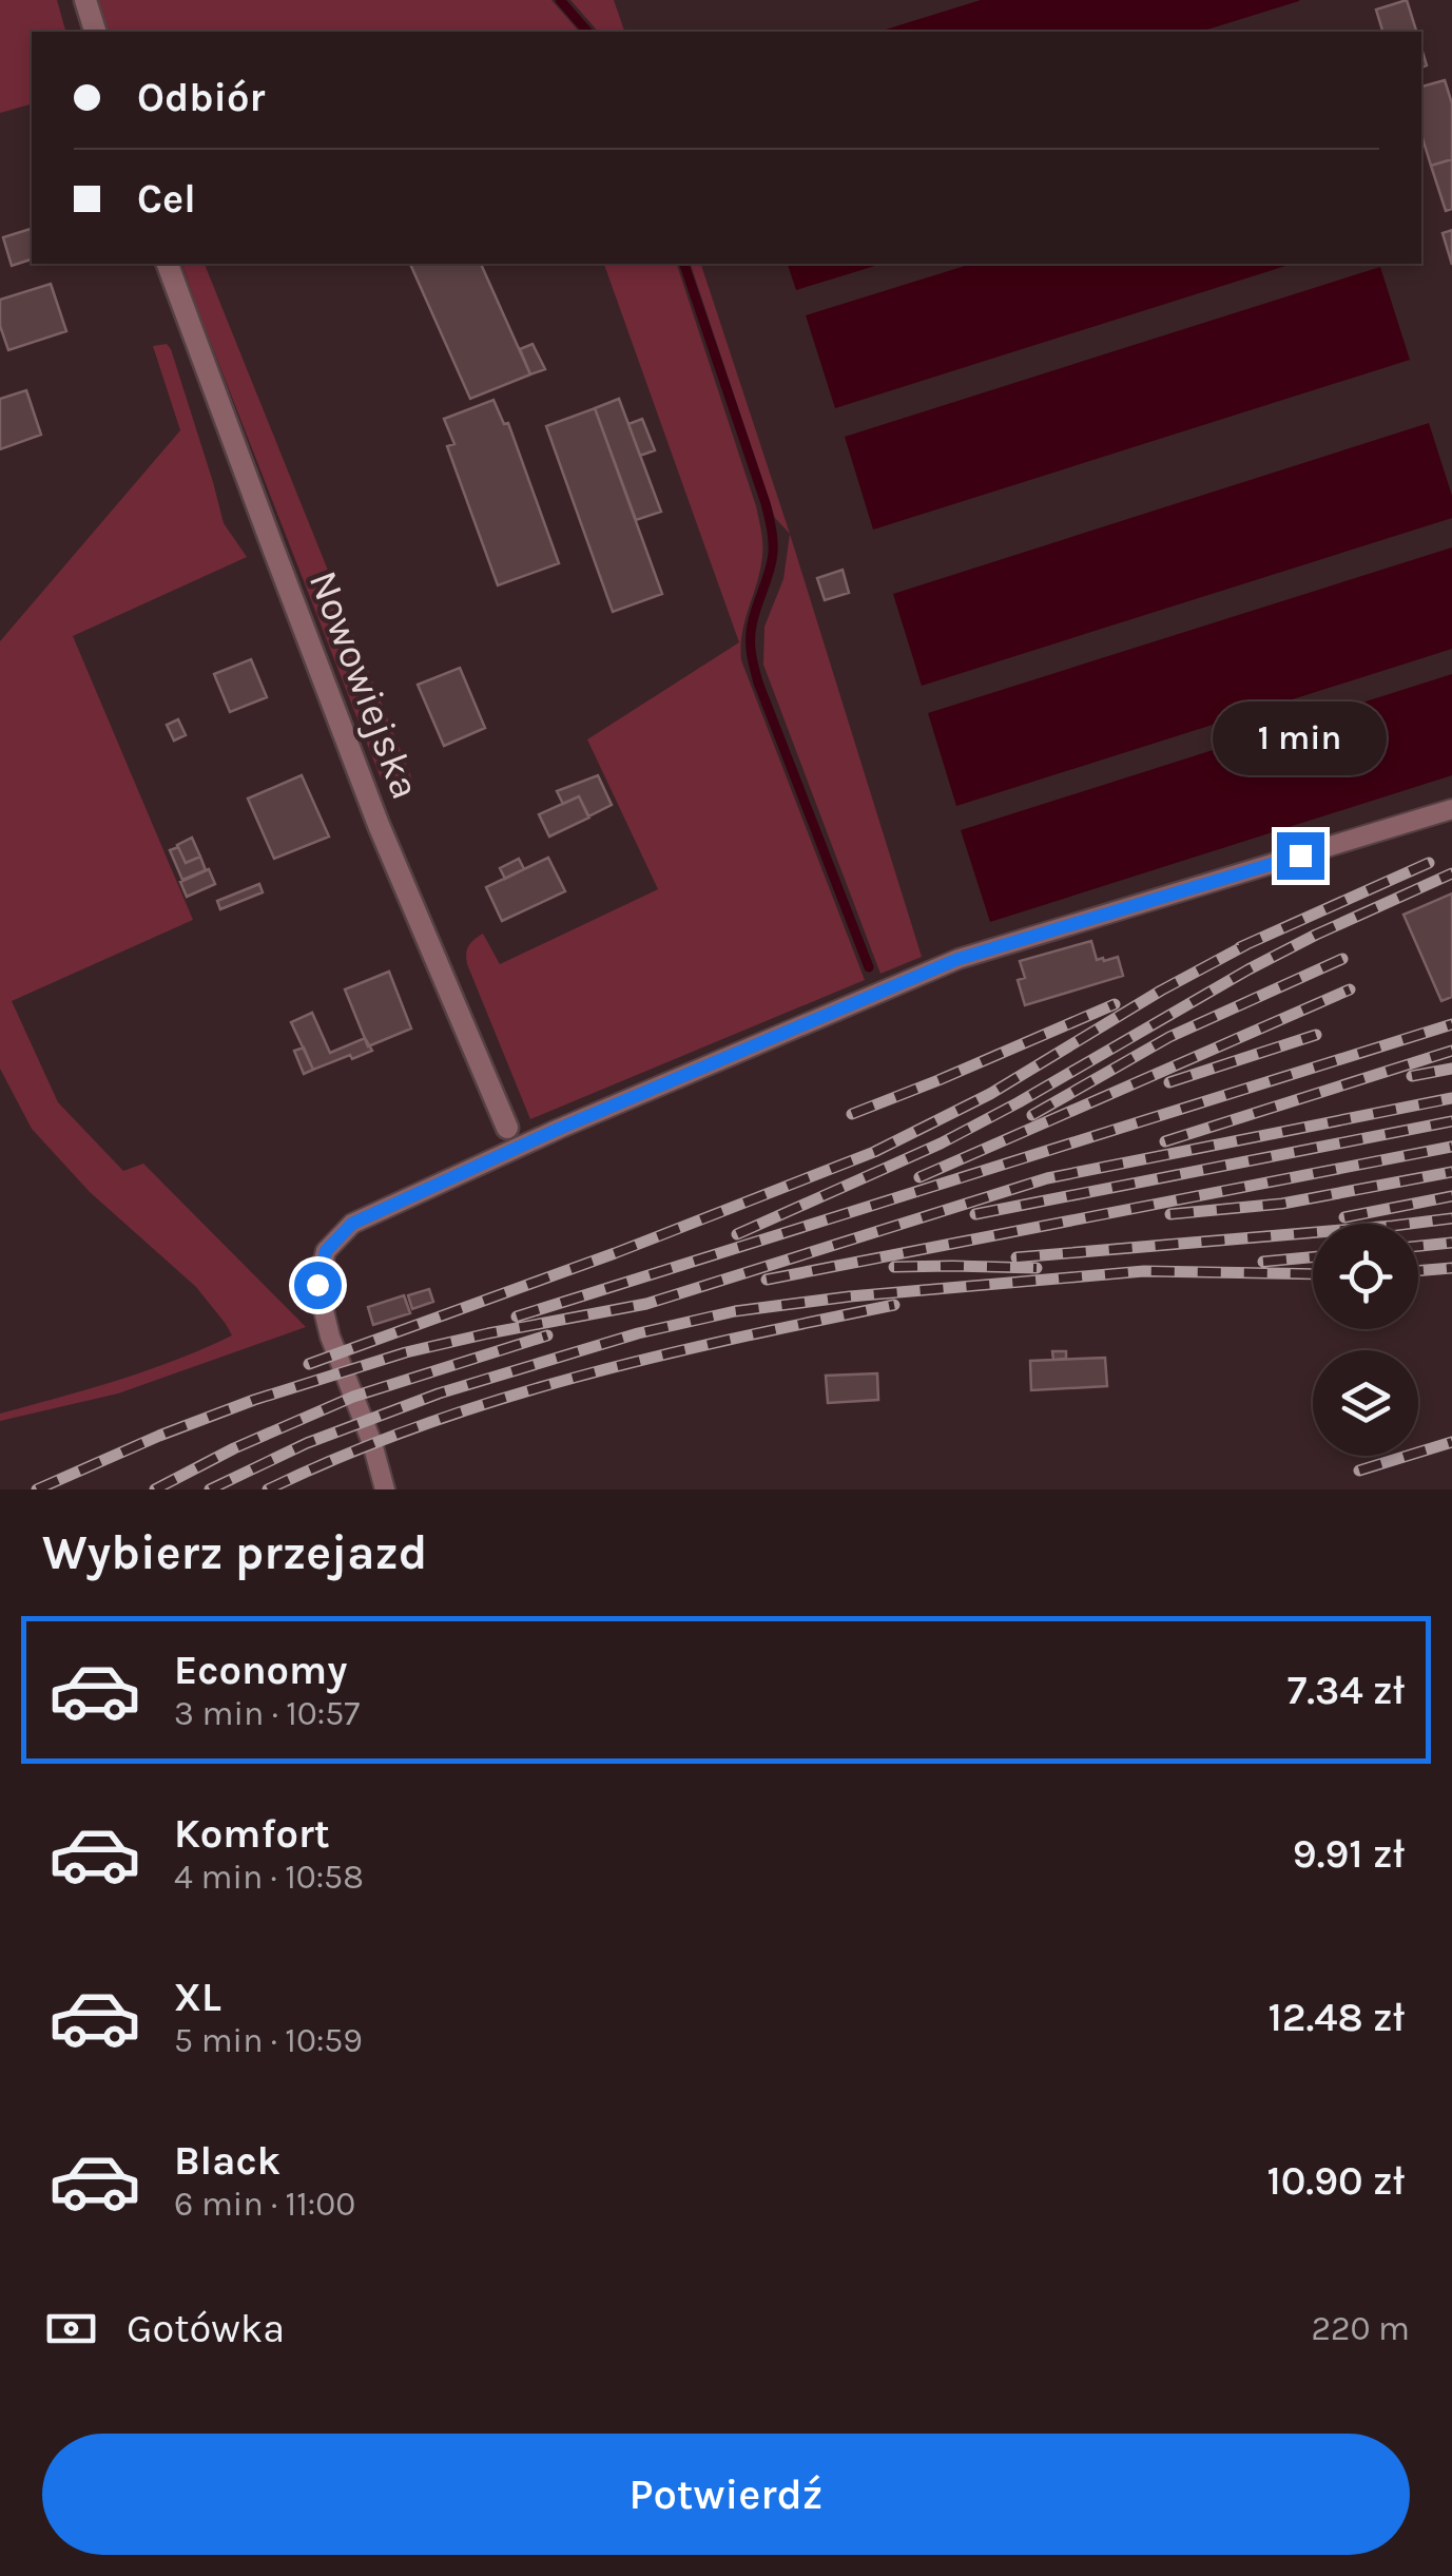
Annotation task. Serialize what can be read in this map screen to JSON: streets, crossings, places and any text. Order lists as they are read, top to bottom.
{
  "streets": {
    "street": ["Nowowiejska"]
  },
  "page": {
    "banner": ["Odbiór", "Cel"],
    "bubble": "1 min",
    "heading": "Wybierz przejazd",
    "list": [
      {
        "name": "Economy",
        "note": "3 min · 10:57",
        "value": "7.34 zł"
      },
      {
        "name": "Komfort",
        "note": "4 min · 10:58",
        "value": "9.91 zł"
      },
      {
        "name": "XL",
        "note": "5 min · 10:59",
        "value": "12.48 zł"
      },
      {
        "name": "Black",
        "note": "6 min · 11:00",
        "value": "10.90 zł"
      }
    ],
    "pay": ["Gotówka", "220 m"],
    "buttons": "Potwierdź"
  }
}
